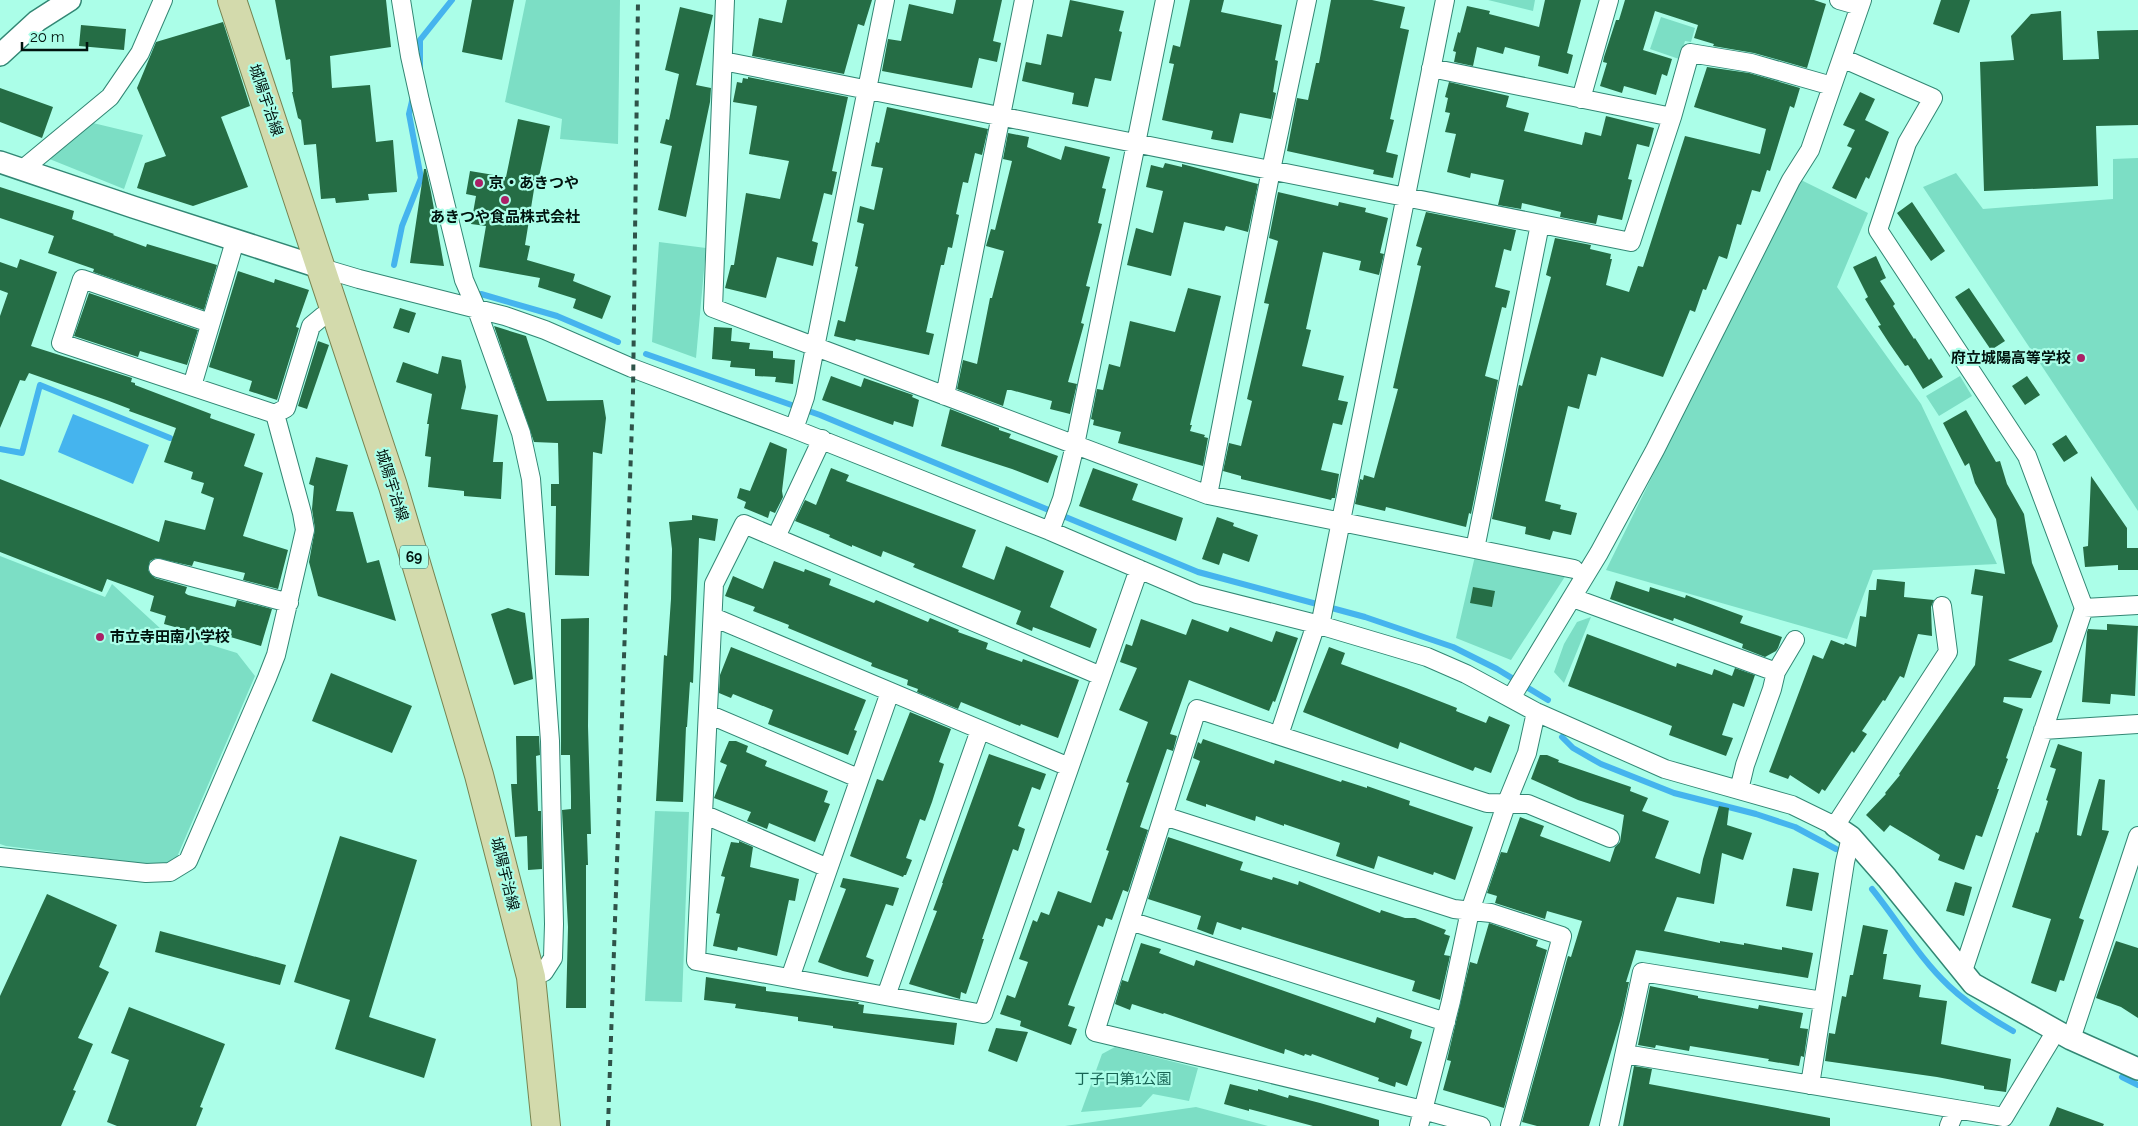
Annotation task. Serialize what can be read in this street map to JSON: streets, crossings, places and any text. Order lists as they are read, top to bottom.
{
  "streets": {
    "main road": ["城陽宇治線", "69"]
  },
  "parks": ["丁子口第1公園"],
  "places": [
    "京・あきつや",
    "あきつや食品株式会社",
    "府立城陽高等学校",
    "市立寺田南小学校"
  ],
  "scale_bar": "20 m"
}
